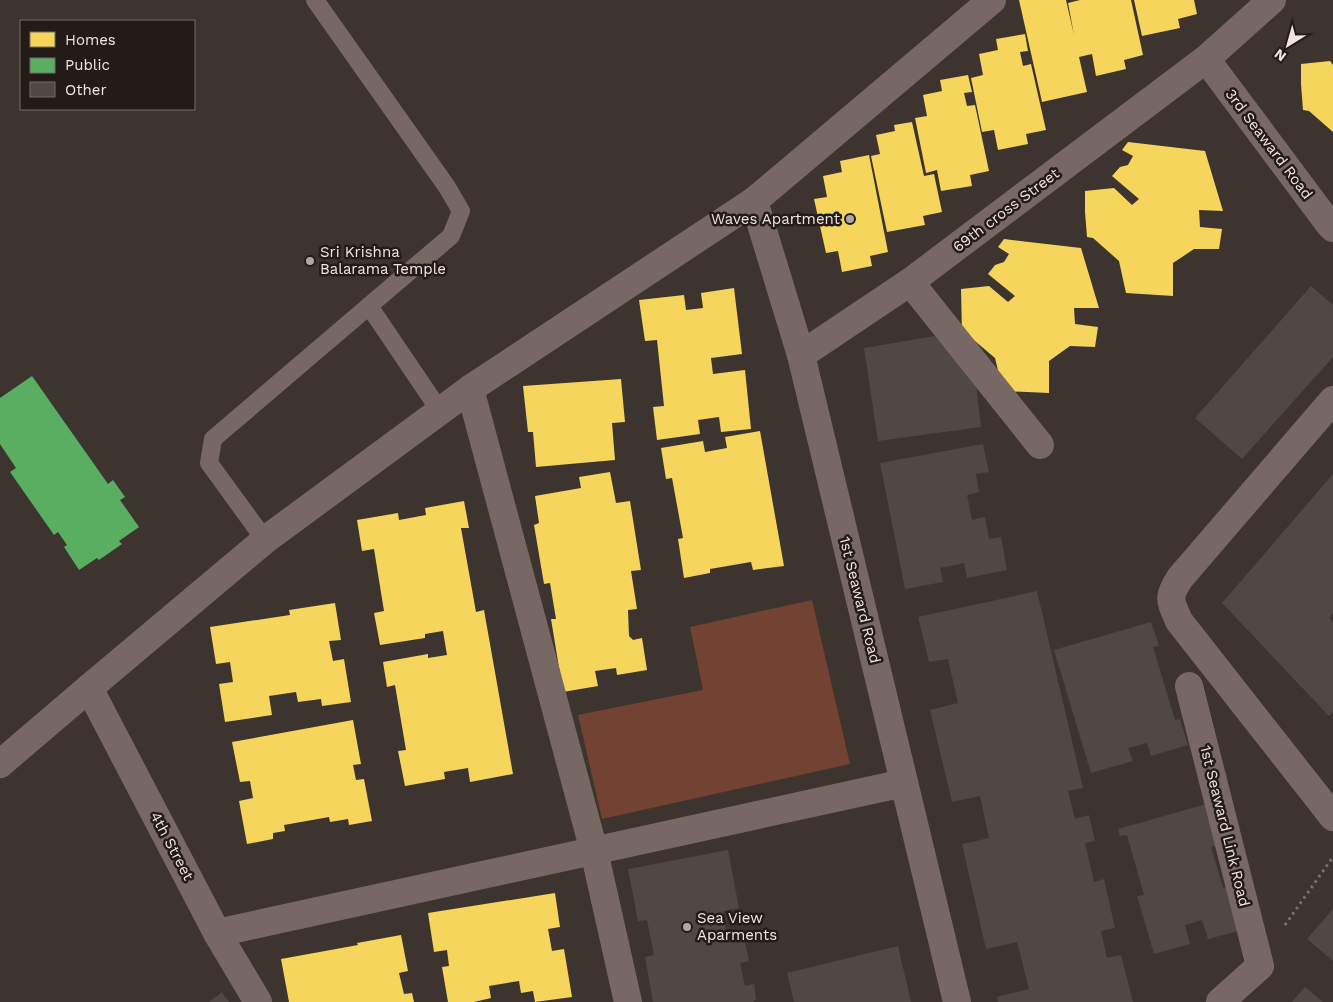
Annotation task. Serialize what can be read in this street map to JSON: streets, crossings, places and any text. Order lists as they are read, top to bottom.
{
  "streets": {
    "street": [
      "3rd Seaward Road",
      "69th cross Street",
      "1st Seaward Road",
      "1st Seaward Link Road",
      "4th Street"
    ]
  },
  "crossings": [
    ["3rd Seaward Road", "69th cross Street"],
    ["69th cross Street", "1st Seaward Road"]
  ],
  "places": ["Waves Apartment", "Sri Krishna Balarama Temple", "Sea View Aparments"],
  "legend": ["Homes", "Public", "Other"],
  "north": "bottom left"
}
